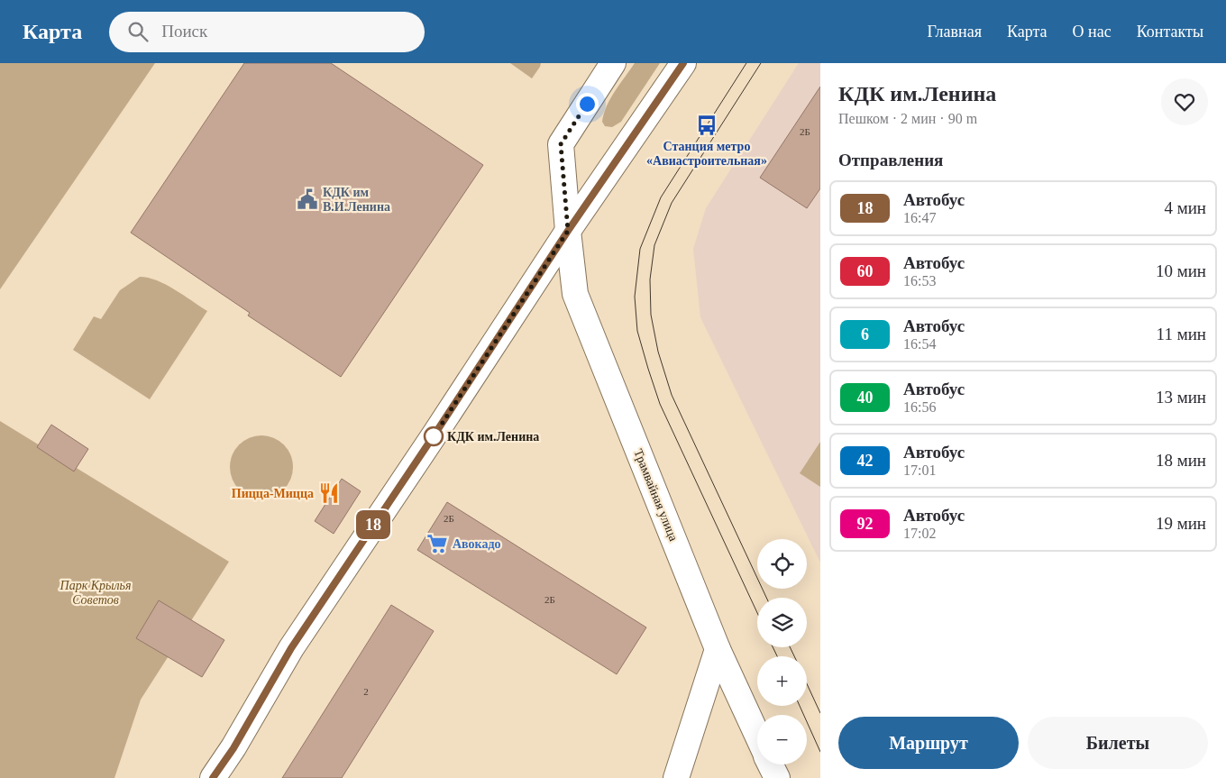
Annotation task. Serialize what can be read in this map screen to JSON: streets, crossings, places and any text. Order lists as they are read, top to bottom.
{
  "streets": {
    "street": ["Трамвайная улица"]
  },
  "parks": ["Парк Крылья Советов"],
  "places": {
    "bus stop": ["Станция метро «Авиастроительная»"],
    "public building": ["КДК им В.И.Ленина"],
    "other": ["КДК им.Ленина"],
    "restaurant": ["Пицца-Мицца"],
    "supermarket": ["Авокадо"]
  },
  "lines": ["bus line 18"],
  "house_numbers": [
    "2Б",
    "2Б",
    "2Б",
    "2"
  ],
  "page": {
    "header": "Карта",
    "search": "Поиск",
    "nav": [
      "Главная",
      "Карта",
      "О нас",
      "Контакты"
    ],
    "on_map": "18",
    "heading": [
      ["КДК им.Ленина", "Пешком · 2 мин · 90 m"],
      "Отправления"
    ],
    "list": [
      {
        "mark": "18",
        "name": "Автобус",
        "note": "16:47",
        "value": "4 мин"
      },
      {
        "mark": "60",
        "name": "Автобус",
        "note": "16:53",
        "value": "10 мин"
      },
      {
        "mark": "6",
        "name": "Автобус",
        "note": "16:54",
        "value": "11 мин"
      },
      {
        "mark": "40",
        "name": "Автобус",
        "note": "16:56",
        "value": "13 мин"
      },
      {
        "mark": "42",
        "name": "Автобус",
        "note": "17:01",
        "value": "18 мин"
      },
      {
        "mark": "92",
        "name": "Автобус",
        "note": "17:02",
        "value": "19 мин"
      }
    ],
    "map_buttons": ["+", "−"],
    "buttons": ["Маршрут", "Билеты"]
  }
}
